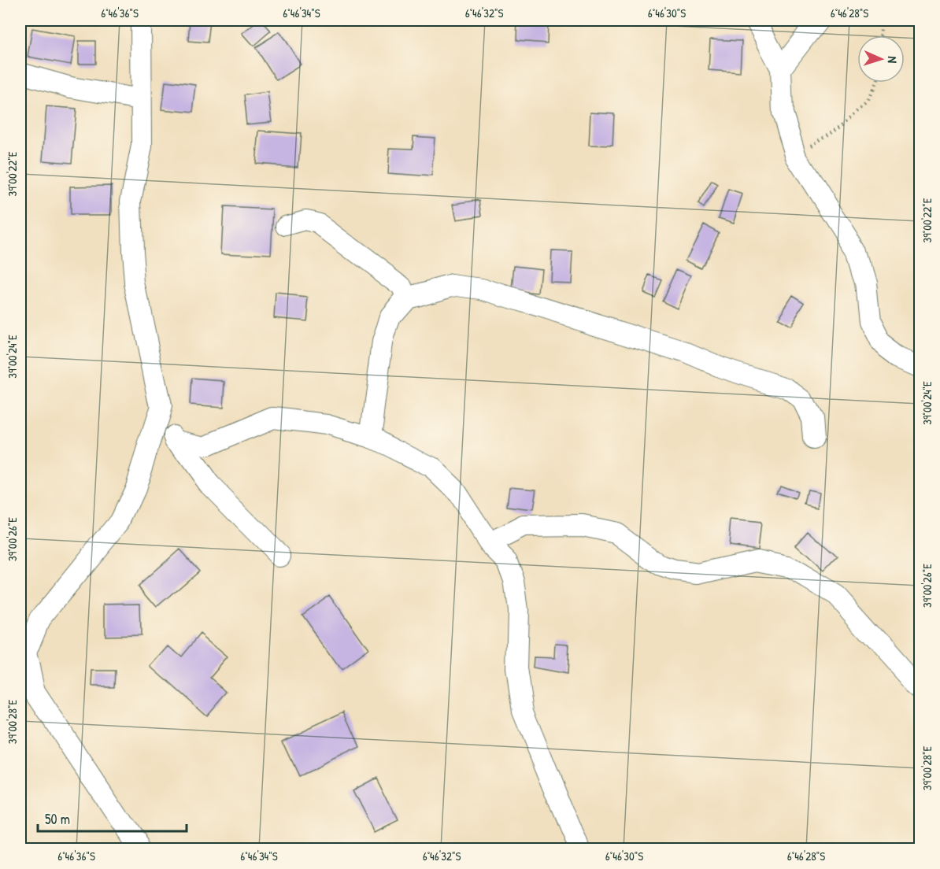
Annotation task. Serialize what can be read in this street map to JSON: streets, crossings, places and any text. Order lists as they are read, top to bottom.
{
  "scale_bar": "50 m",
  "north": "right",
  "coordinates": [
    "6°46'36\"S",
    "6°46'34\"S",
    "6°46'32\"S",
    "6°46'30\"S",
    "6°46'28\"S",
    "39°00'22\"E",
    "39°00'24\"E",
    "39°00'26\"E",
    "39°00'28\"E"
  ]
}
